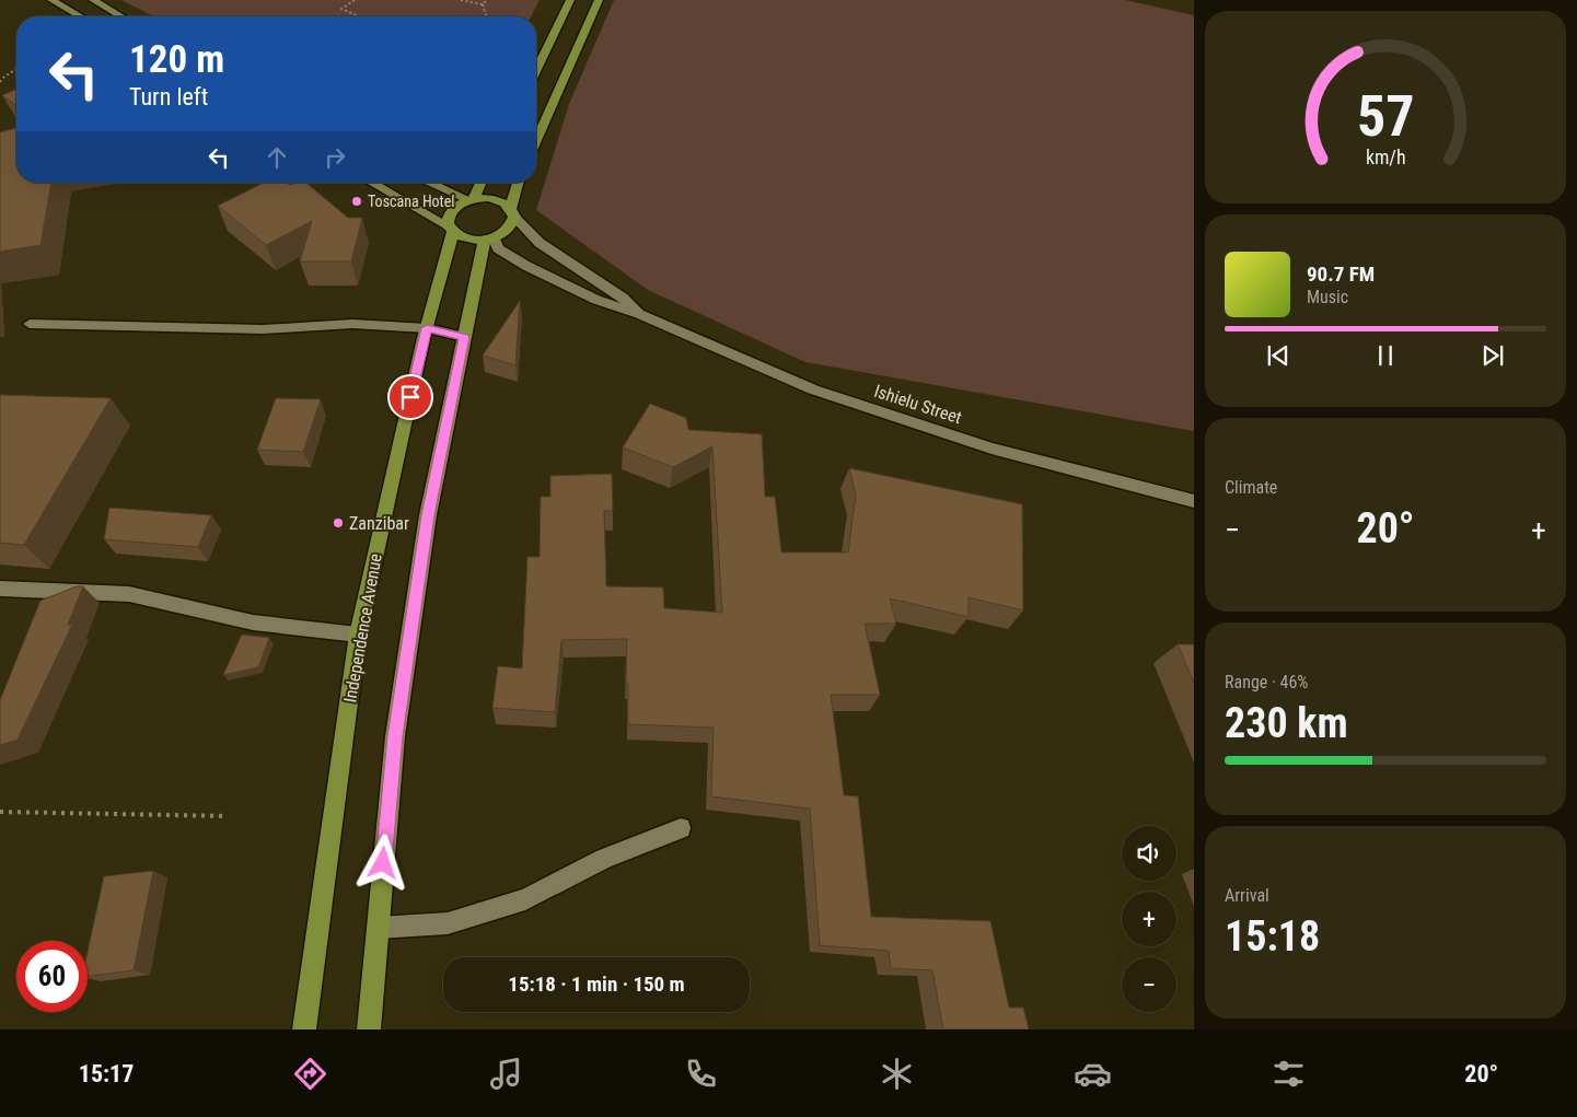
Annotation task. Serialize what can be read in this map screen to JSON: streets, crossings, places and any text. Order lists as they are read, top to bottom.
{
  "streets": {
    "main road": ["Independence Avenue"],
    "street": ["Ishielu Street"]
  },
  "places": ["Toscana Hotel", "Zanzibar"],
  "page": {
    "turn": ["120 m", "Turn left"],
    "song": ["90.7 FM", "Music"],
    "tile": [
      "Climate",
      ["Range · 46%", "230 km"],
      ["Arrival", "15:18"]
    ],
    "heat": ["−", "20°", "+"],
    "map_buttons": ["+", "−"],
    "limit": "60",
    "trip": "15:18 · 1 min · 150 m",
    "tabs": ["15:17", "20°"],
    "gauge": ["57", "km/h"]
  }
}
